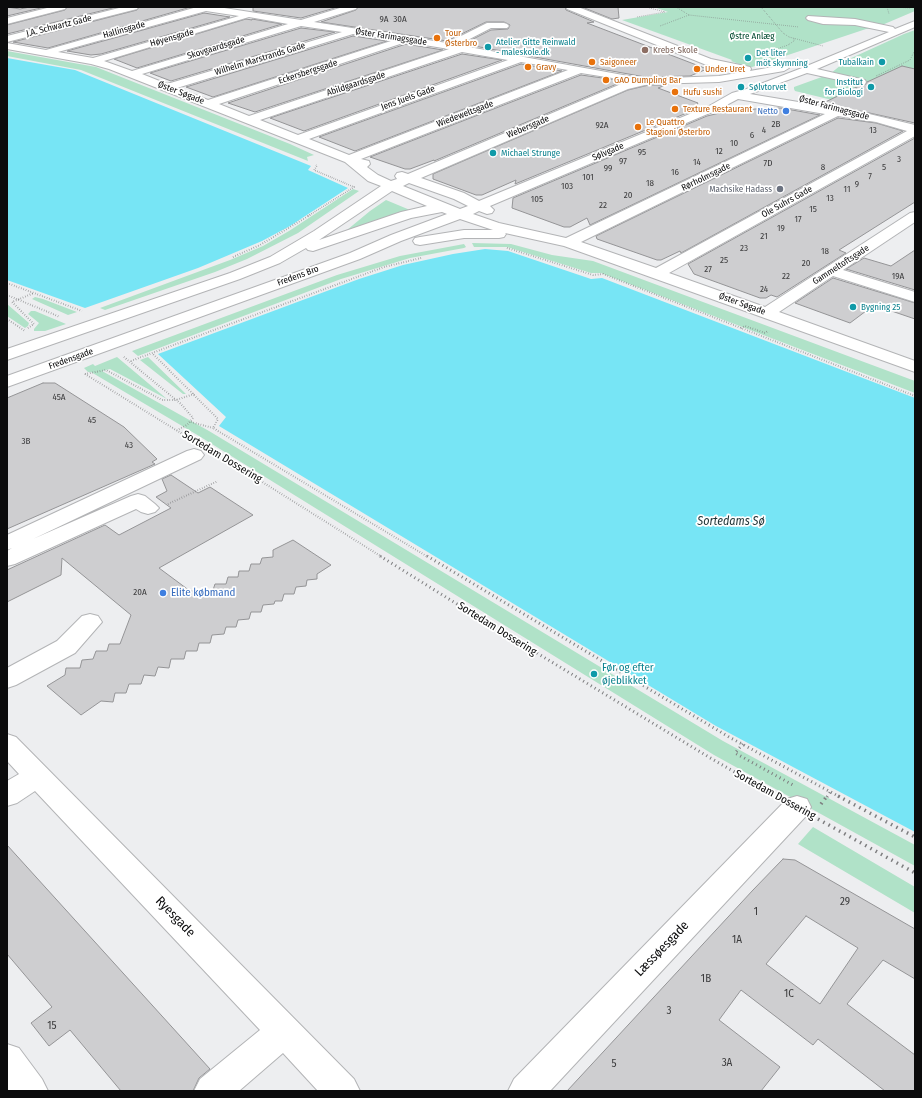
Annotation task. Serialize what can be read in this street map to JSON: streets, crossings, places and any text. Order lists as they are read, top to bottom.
{
  "streets": {
    "street": [
      "J.A. Schwartz Gade",
      "Hallinsgade",
      "Øster Farimagsgade",
      "Høyensgade",
      "Skovgaardsgade",
      "Wilhelm Marstrands Gade",
      "Eckersbergsgade",
      "Abildgaardsgade",
      "Øster Søgade",
      "Jens Juels Gade",
      "Wiedeweltsgade",
      "Webersgade",
      "Sølvgade",
      "Rørholmsgade",
      "Ole Suhrs Gade",
      "Gammeltoftsgade",
      "Fredens Bro",
      "Fredensgade",
      "Sortedam Dossering",
      "Ryesgade",
      "Læssøesgade"
    ]
  },
  "crossings": [
    ["Hallinsgade", "Øster Farimagsgade"],
    ["Hallinsgade", "Øster Søgade"],
    ["Øster Farimagsgade", "Høyensgade"],
    ["Øster Farimagsgade", "Skovgaardsgade"],
    ["Øster Farimagsgade", "Wilhelm Marstrands Gade"],
    ["Øster Farimagsgade", "Eckersbergsgade"],
    ["Øster Farimagsgade", "Abildgaardsgade"],
    ["Øster Farimagsgade", "Jens Juels Gade"],
    ["Øster Farimagsgade", "Wiedeweltsgade"],
    ["Øster Farimagsgade", "Webersgade"],
    ["Øster Farimagsgade", "Sølvgade"],
    ["Øster Farimagsgade", "Rørholmsgade"],
    ["Øster Farimagsgade", "Ole Suhrs Gade"],
    ["Høyensgade", "Øster Søgade"],
    ["Skovgaardsgade", "Øster Søgade"],
    ["Wilhelm Marstrands Gade", "Øster Søgade"],
    ["Eckersbergsgade", "Øster Søgade"],
    ["Abildgaardsgade", "Øster Søgade"],
    ["Øster Søgade", "Jens Juels Gade"],
    ["Øster Søgade", "Wiedeweltsgade"],
    ["Øster Søgade", "Webersgade"],
    ["Øster Søgade", "Sølvgade"],
    ["Øster Søgade", "Rørholmsgade"],
    ["Øster Søgade", "Ole Suhrs Gade"],
    ["Øster Søgade", "Gammeltoftsgade"],
    ["Øster Søgade", "Fredens Bro"],
    ["Webersgade", "Sølvgade"],
    ["Sølvgade", "Fredens Bro"],
    ["Fredens Bro", "Fredensgade"],
    ["Sortedam Dossering", "Læssøesgade"]
  ],
  "water": ["Sortedams Sø"],
  "parks": ["Østre Anlæg"],
  "places": [
    "Tour Østerbro",
    "Atelier Gitte Reinwald - maleskole.dk",
    "Krebs' Skole",
    "Det liter möt skymning",
    "Saigoneer",
    "Tubalkain",
    "Gravy",
    "Under Uret",
    "GAO Dumpling Bar",
    "Sølvtorvet",
    "Institut for Biologi",
    "Hufu sushi",
    "Texture Restaurant",
    "Netto",
    "Le Quattro Stagioni Østerbro",
    "Michael Strunge",
    "Machsike Hadass",
    "Bygning 25",
    "Elite købmand",
    "Før og efter øjeblikket"
  ],
  "house_numbers": [
    "9A",
    "30A",
    "2B",
    "92A",
    "4",
    "13",
    "6",
    "10",
    "12",
    "95",
    "3",
    "97",
    "14",
    "7D",
    "8",
    "5",
    "99",
    "16",
    "7",
    "101",
    "18",
    "9",
    "103",
    "11",
    "20",
    "13",
    "105",
    "22",
    "15",
    "17",
    "19",
    "21",
    "23",
    "18",
    "25",
    "20",
    "27",
    "22",
    "19A",
    "24",
    "45A",
    "45",
    "3B",
    "43",
    "20A",
    "29",
    "1",
    "1A",
    "1B",
    "1C",
    "3",
    "15",
    "3A",
    "5"
  ]
}
